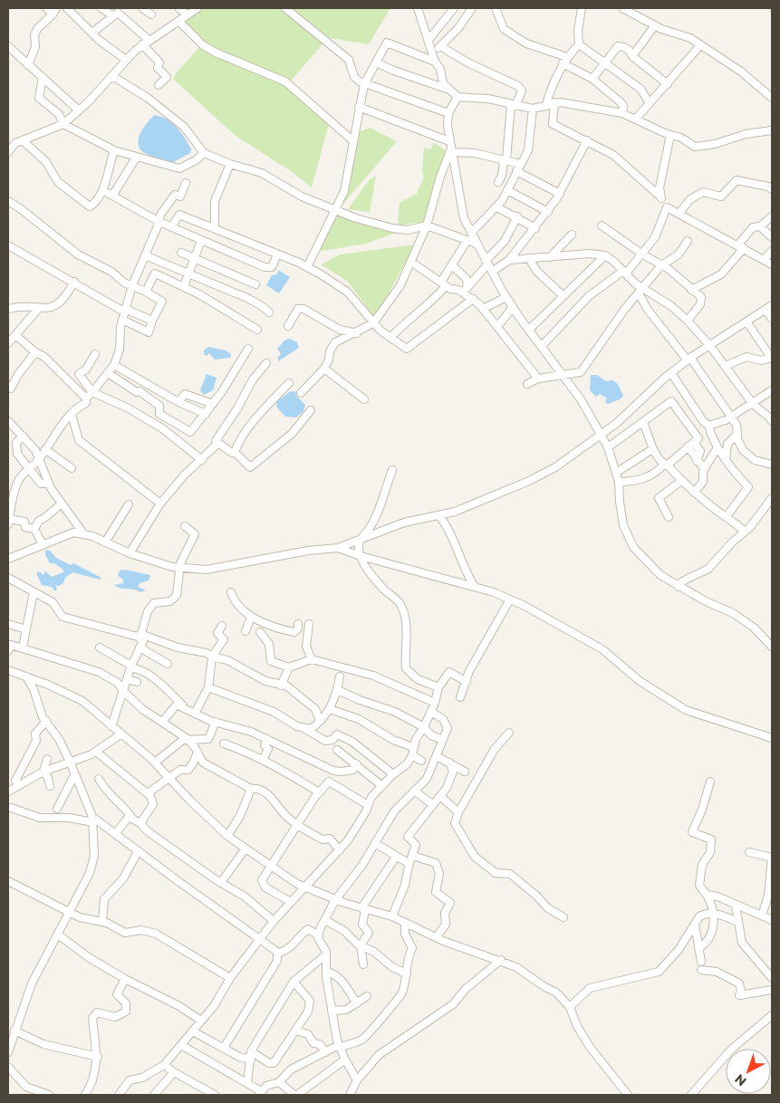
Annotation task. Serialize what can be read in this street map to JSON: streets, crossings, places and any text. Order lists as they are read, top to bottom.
{
  "north": "bottom left"
}
